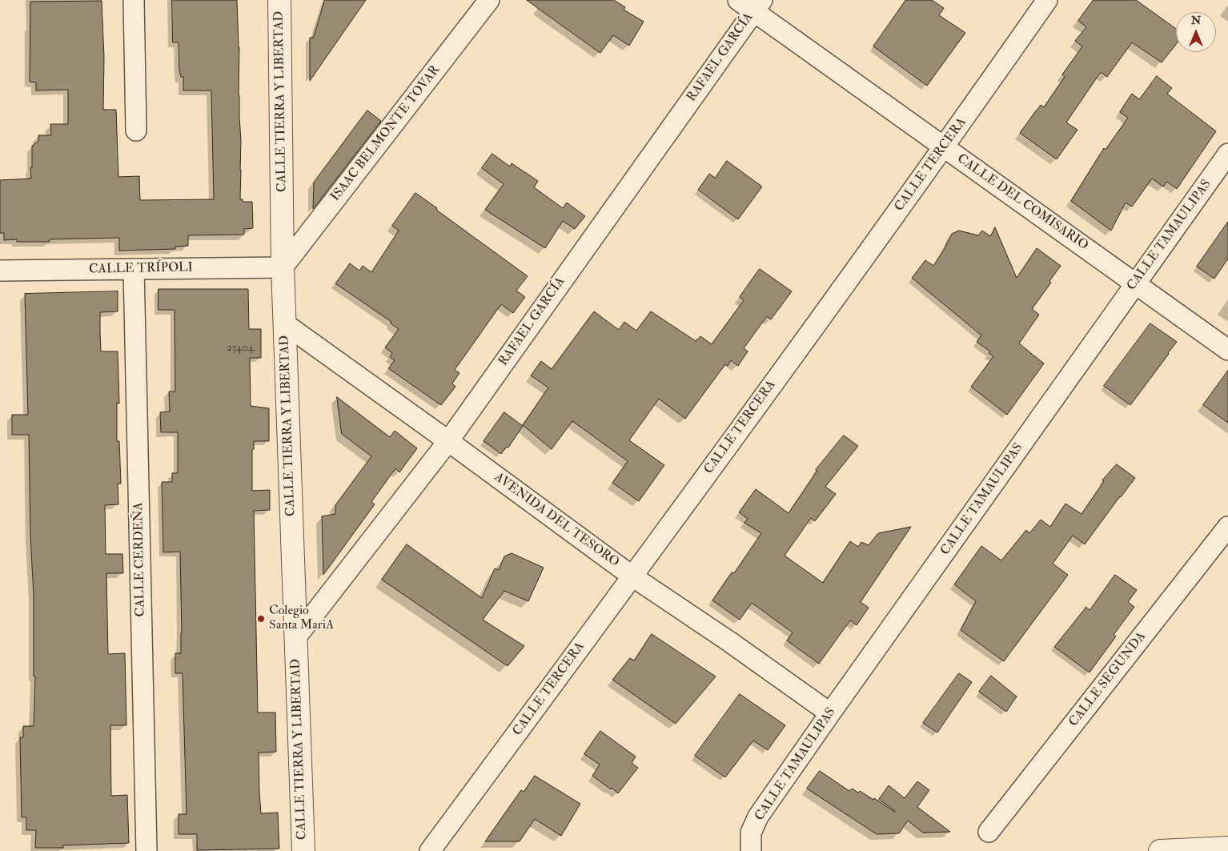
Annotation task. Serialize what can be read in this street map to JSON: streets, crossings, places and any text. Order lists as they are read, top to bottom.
{
  "streets": {
    "street": [
      "RAFAEL GARCÍA",
      "CALLE TIERRA Y LIBERTAD",
      "ISAAC BELMONTE TOVAR",
      "CALLE TERCERA",
      "CALLE DEL COMISARIO",
      "CALLE TAMAULIPAS",
      "CALLE TRÍPOLI",
      "AVENIDA DEL TESORO",
      "CALLE CERDEÑA",
      "CALLE SEGUNDA"
    ]
  },
  "crossings": [
    ["RAFAEL GARCÍA", "CALLE TIERRA Y LIBERTAD"],
    ["RAFAEL GARCÍA", "CALLE DEL COMISARIO"],
    ["RAFAEL GARCÍA", "AVENIDA DEL TESORO"],
    ["CALLE TIERRA Y LIBERTAD", "ISAAC BELMONTE TOVAR"],
    ["CALLE TIERRA Y LIBERTAD", "CALLE TRÍPOLI"],
    ["CALLE TIERRA Y LIBERTAD", "AVENIDA DEL TESORO"],
    ["ISAAC BELMONTE TOVAR", "CALLE TRÍPOLI"],
    ["CALLE TERCERA", "CALLE DEL COMISARIO"],
    ["CALLE TERCERA", "AVENIDA DEL TESORO"],
    ["CALLE DEL COMISARIO", "CALLE TAMAULIPAS"],
    ["CALLE TAMAULIPAS", "AVENIDA DEL TESORO"],
    ["CALLE TRÍPOLI", "CALLE CERDEÑA"]
  ],
  "places": ["Colegio Santa MariA"],
  "house_numbers": ["23404"],
  "north": "top"
}
